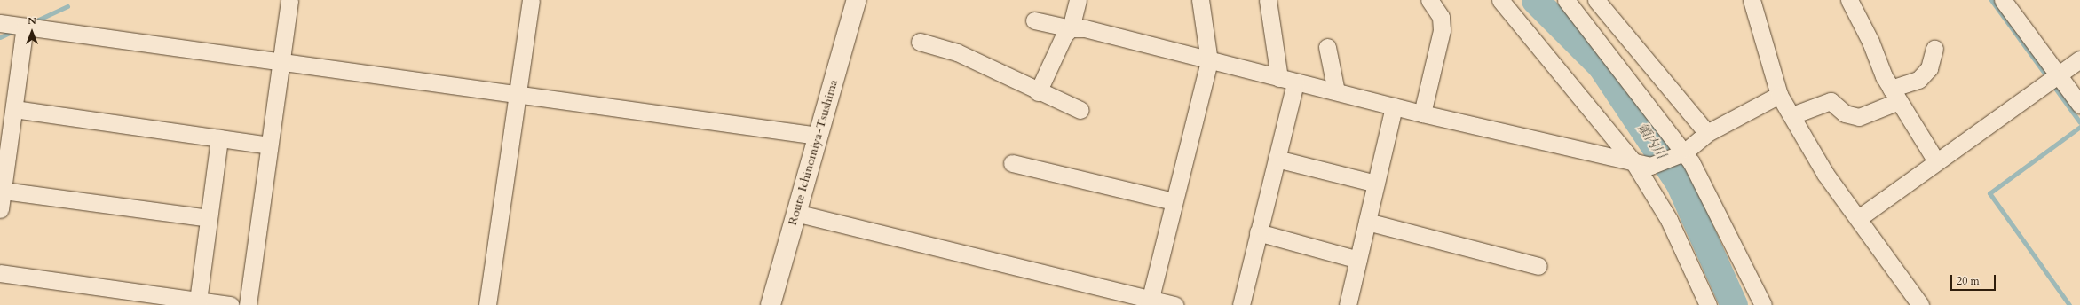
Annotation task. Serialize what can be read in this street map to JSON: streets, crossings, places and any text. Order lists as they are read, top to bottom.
{
  "streets": {
    "main road": ["Route Ichinomiya-Tsushima"]
  },
  "water": ["領内川"],
  "scale_bar": "20 m",
  "north": "top"
}
